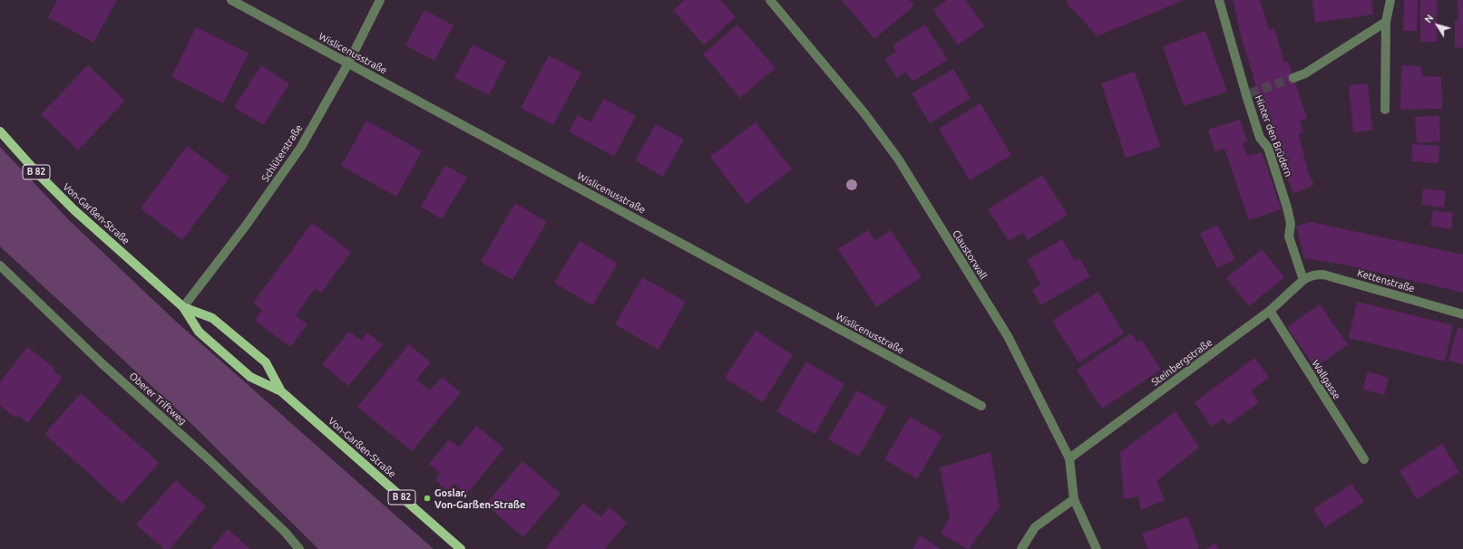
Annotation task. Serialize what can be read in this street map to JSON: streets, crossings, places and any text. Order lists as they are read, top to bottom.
{
  "streets": {
    "main road": ["B 82", "Von-Garßen-Straße"],
    "street": [
      "Wislicenusstraße",
      "Hinter den Brüdern",
      "Schlüterstraße",
      "Claustorwall",
      "Kettenstraße",
      "Steinbergstraße",
      "Wallgasse",
      "Oberer Triftweg"
    ]
  },
  "crossings": [
    ["Wislicenusstraße", "Schlüterstraße"],
    ["Hinter den Brüdern", "Kettenstraße"],
    ["Hinter den Brüdern", "Steinbergstraße"],
    ["Schlüterstraße", "Von-Garßen-Straße"],
    ["Claustorwall", "Steinbergstraße"],
    ["Kettenstraße", "Steinbergstraße"],
    ["Steinbergstraße", "Wallgasse"]
  ],
  "places": ["Goslar, Von-Garßen-Straße"],
  "north": "top left"
}
